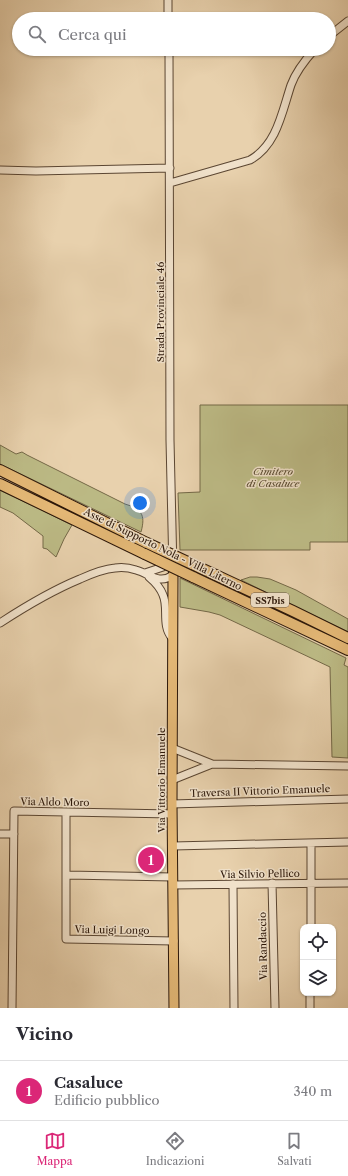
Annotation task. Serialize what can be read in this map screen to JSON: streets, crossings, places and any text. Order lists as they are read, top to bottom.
{
  "streets": {
    "highway": ["Asse di Supporto Nola - Villa Literno", "SS7bis"],
    "main road": ["Via Vittorio Emanuele"],
    "street": [
      "Strada Provinciale 46",
      "Traversa II Vittorio Emanuele",
      "Via Aldo Moro",
      "Via Silvio Pellico",
      "Via Luigi Longo",
      "Via Randaccio"
    ]
  },
  "crossings": [
    ["Strada Provinciale 46", "Via Vittorio Emanuele"],
    ["Via Vittorio Emanuele", "Traversa II Vittorio Emanuele"],
    ["Via Vittorio Emanuele", "Via Aldo Moro"],
    ["Via Vittorio Emanuele", "Via Silvio Pellico"],
    ["Via Vittorio Emanuele", "Via Luigi Longo"],
    ["Via Silvio Pellico", "Via Luigi Longo"],
    ["Via Silvio Pellico", "Via Randaccio"]
  ],
  "parks": ["Cimitero di Casaluce"],
  "page": {
    "search": "Cerca qui",
    "pins": "1",
    "heading": "Vicino",
    "list": [
      {
        "mark": "1",
        "name": "Casaluce",
        "note": "Edificio pubblico",
        "value": "340 m"
      }
    ],
    "nav": ["Mappa", "Indicazioni", "Salvati"]
  }
}
